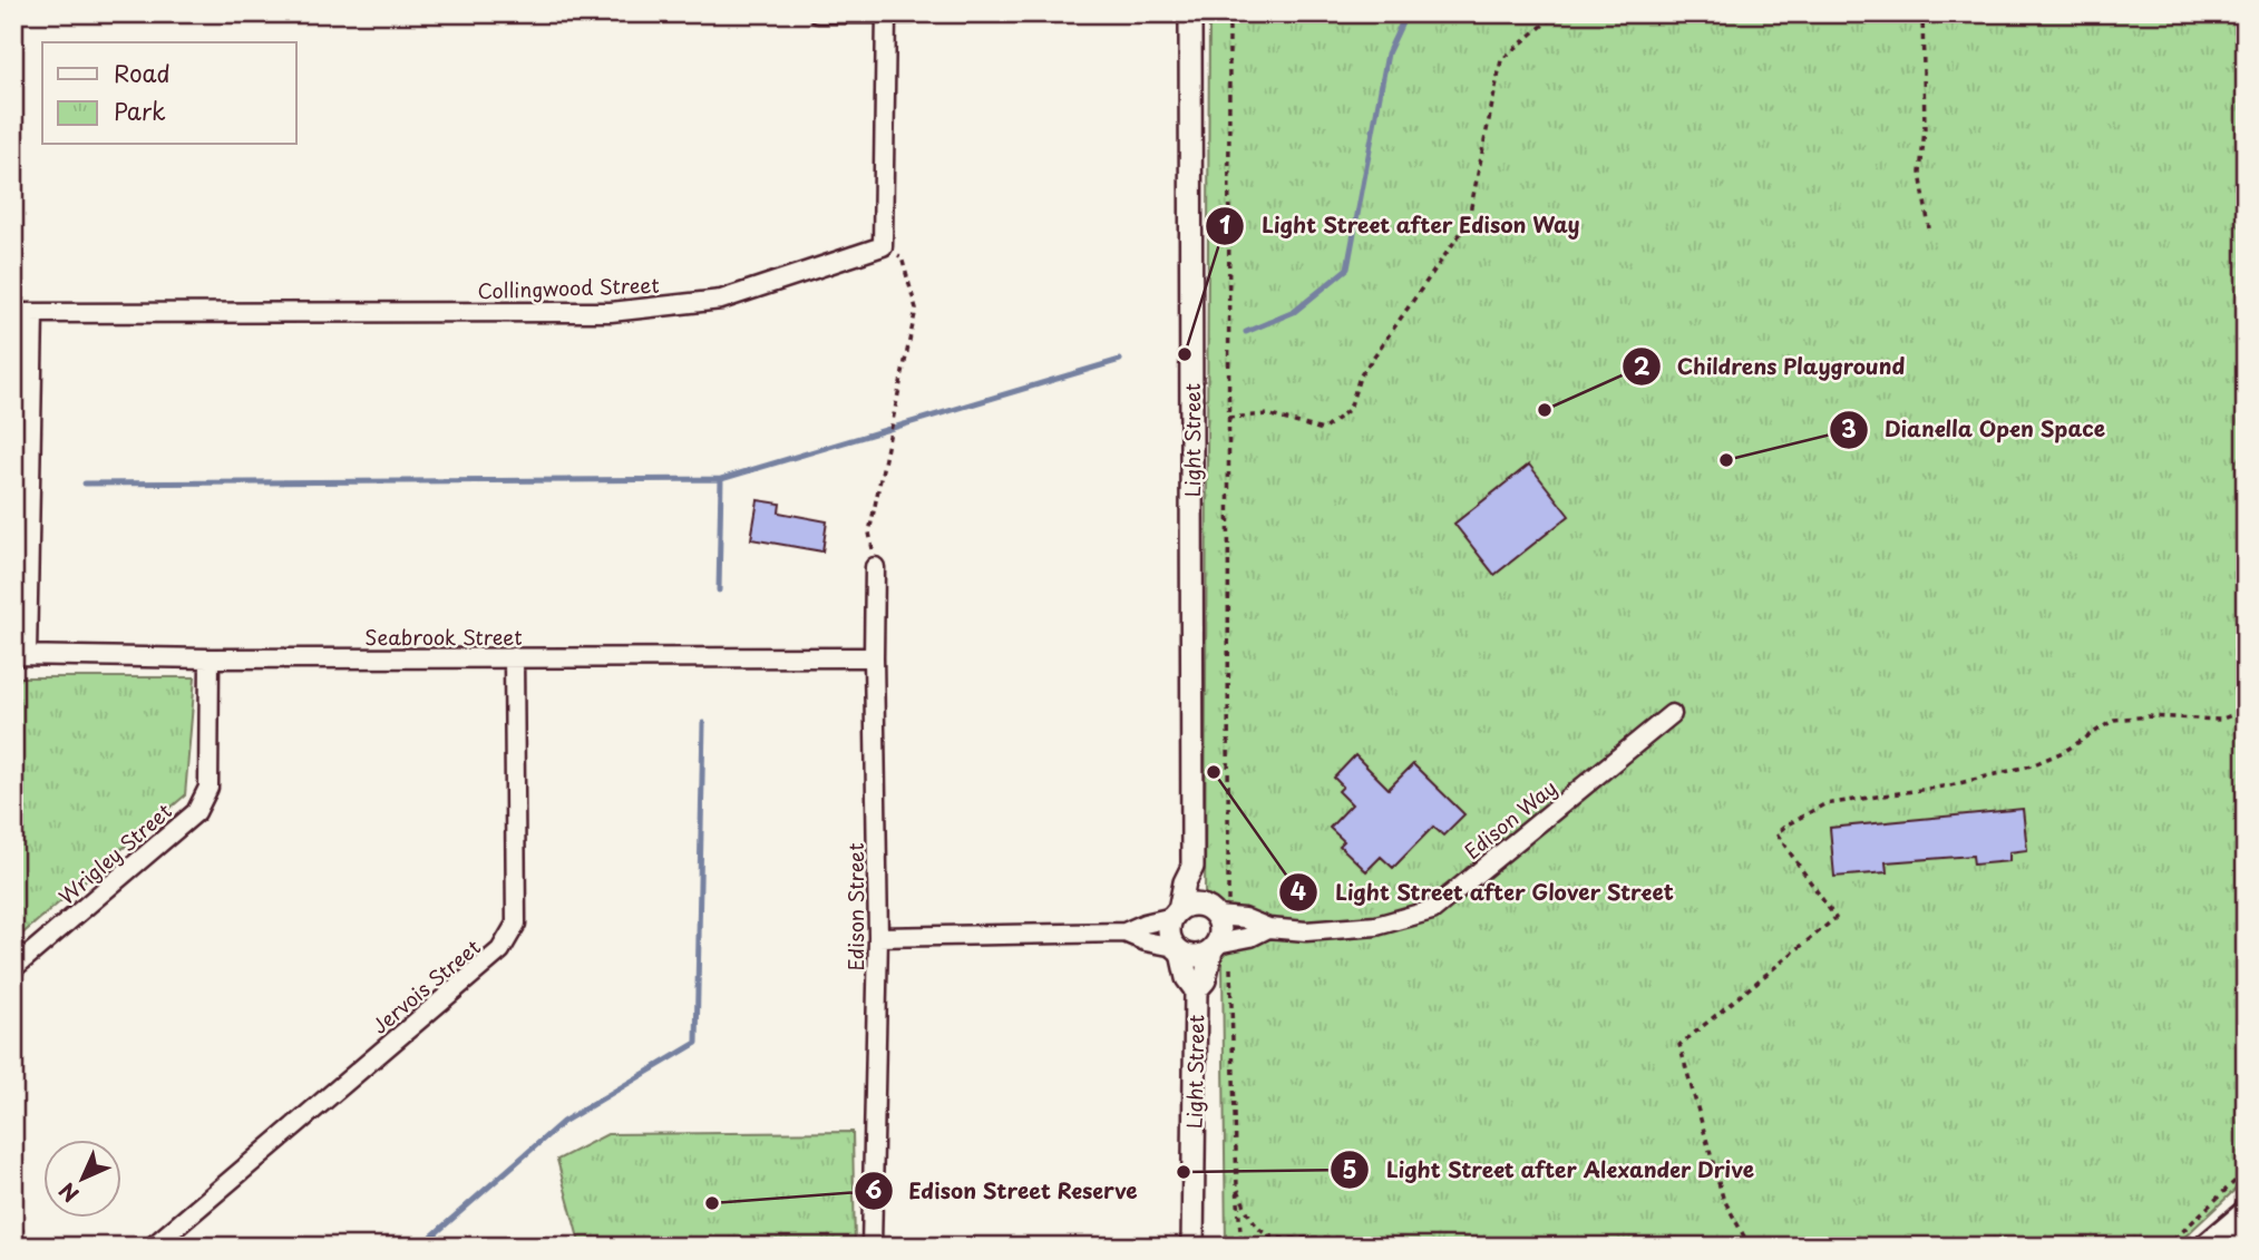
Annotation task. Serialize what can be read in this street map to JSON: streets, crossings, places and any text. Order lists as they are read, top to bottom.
{
  "streets": {
    "street": [
      "Collingwood Street",
      "Light Street",
      "Seabrook Street",
      "Edison Way",
      "Wrigley Street",
      "Edison Street",
      "Jervois Street"
    ]
  },
  "crossings": [
    ["Light Street", "Edison Way"],
    ["Seabrook Street", "Wrigley Street"],
    ["Seabrook Street", "Edison Street"],
    ["Seabrook Street", "Jervois Street"]
  ],
  "places": [
    "Light Street after Edison Way",
    "Childrens Playground",
    "Dianella Open Space",
    "Light Street after Glover Street",
    "Light Street after Alexander Drive",
    "Edison Street Reserve"
  ],
  "legend": ["Road", "Park"],
  "north": "bottom left"
}
